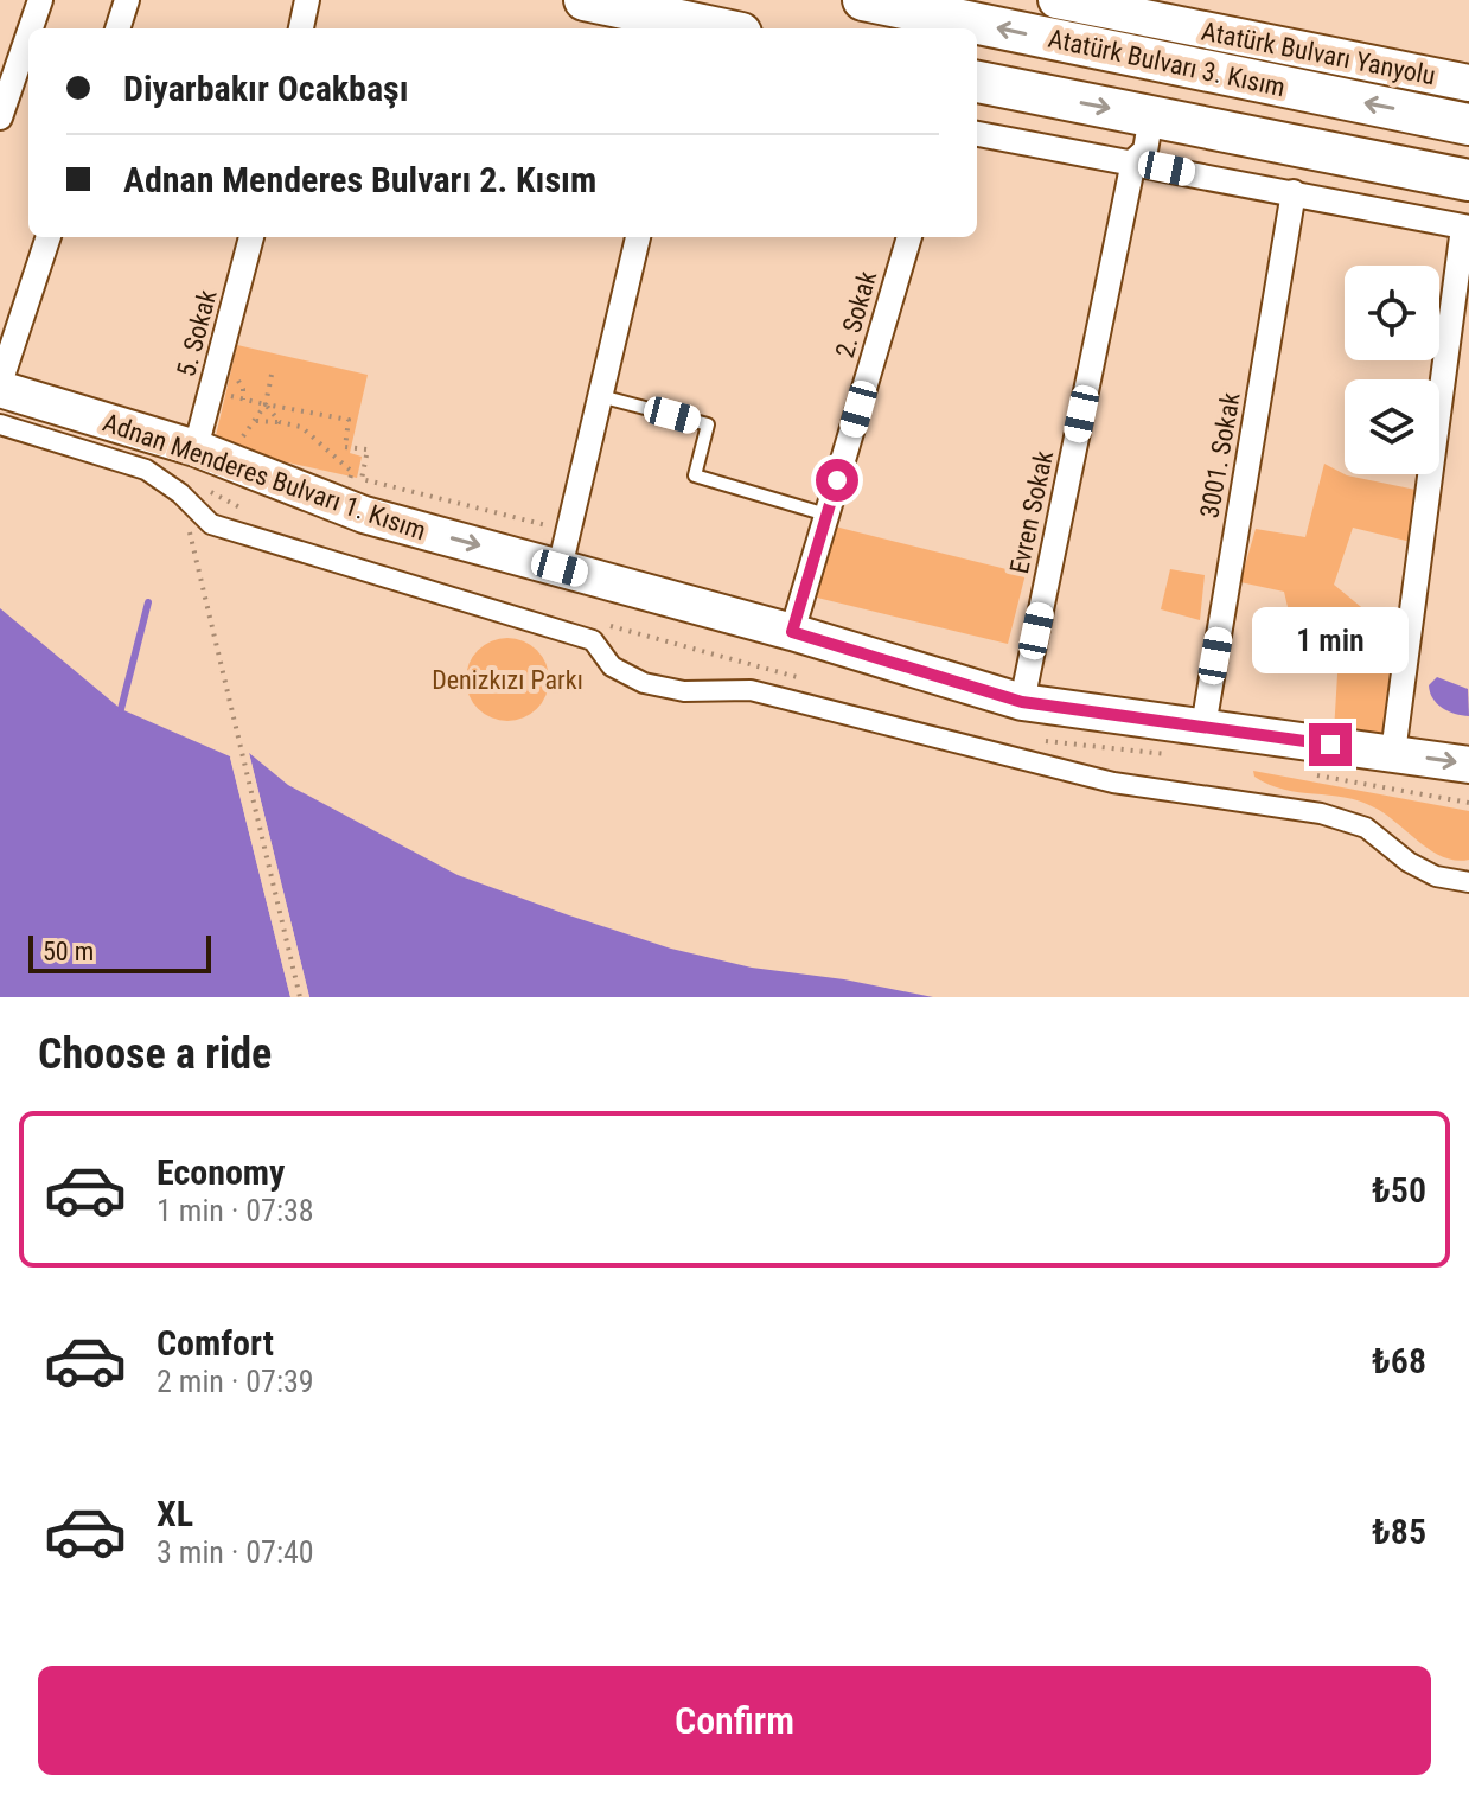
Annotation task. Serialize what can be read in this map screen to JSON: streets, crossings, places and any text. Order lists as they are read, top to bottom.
{
  "streets": {
    "highway": ["Atatürk Bulvarı 3. Kısım"],
    "main road": ["Atatürk Bulvarı Yanyolu", "Adnan Menderes Bulvarı 1. Kısım"],
    "street": [
      "2. Sokak",
      "5. Sokak",
      "3001. Sokak",
      "Evren Sokak"
    ]
  },
  "crossings": [
    ["Atatürk Bulvarı 3. Kısım", "Evren Sokak"],
    ["2. Sokak", "Adnan Menderes Bulvarı 1. Kısım"],
    ["5. Sokak", "Adnan Menderes Bulvarı 1. Kısım"],
    ["3001. Sokak", "Adnan Menderes Bulvarı 1. Kısım"],
    ["Adnan Menderes Bulvarı 1. Kısım", "Evren Sokak"]
  ],
  "parks": ["Denizkızı Parkı"],
  "scale_bar": "50 m",
  "page": {
    "banner": ["Diyarbakır Ocakbaşı", "Adnan Menderes Bulvarı 2. Kısım"],
    "bubble": "1 min",
    "scale": "50 m",
    "heading": "Choose a ride",
    "list": [
      {
        "name": "Economy",
        "note": "1 min · 07:38",
        "value": "₺50"
      },
      {
        "name": "Comfort",
        "note": "2 min · 07:39",
        "value": "₺68"
      },
      {
        "name": "XL",
        "note": "3 min · 07:40",
        "value": "₺85"
      }
    ],
    "buttons": "Confirm"
  }
}
